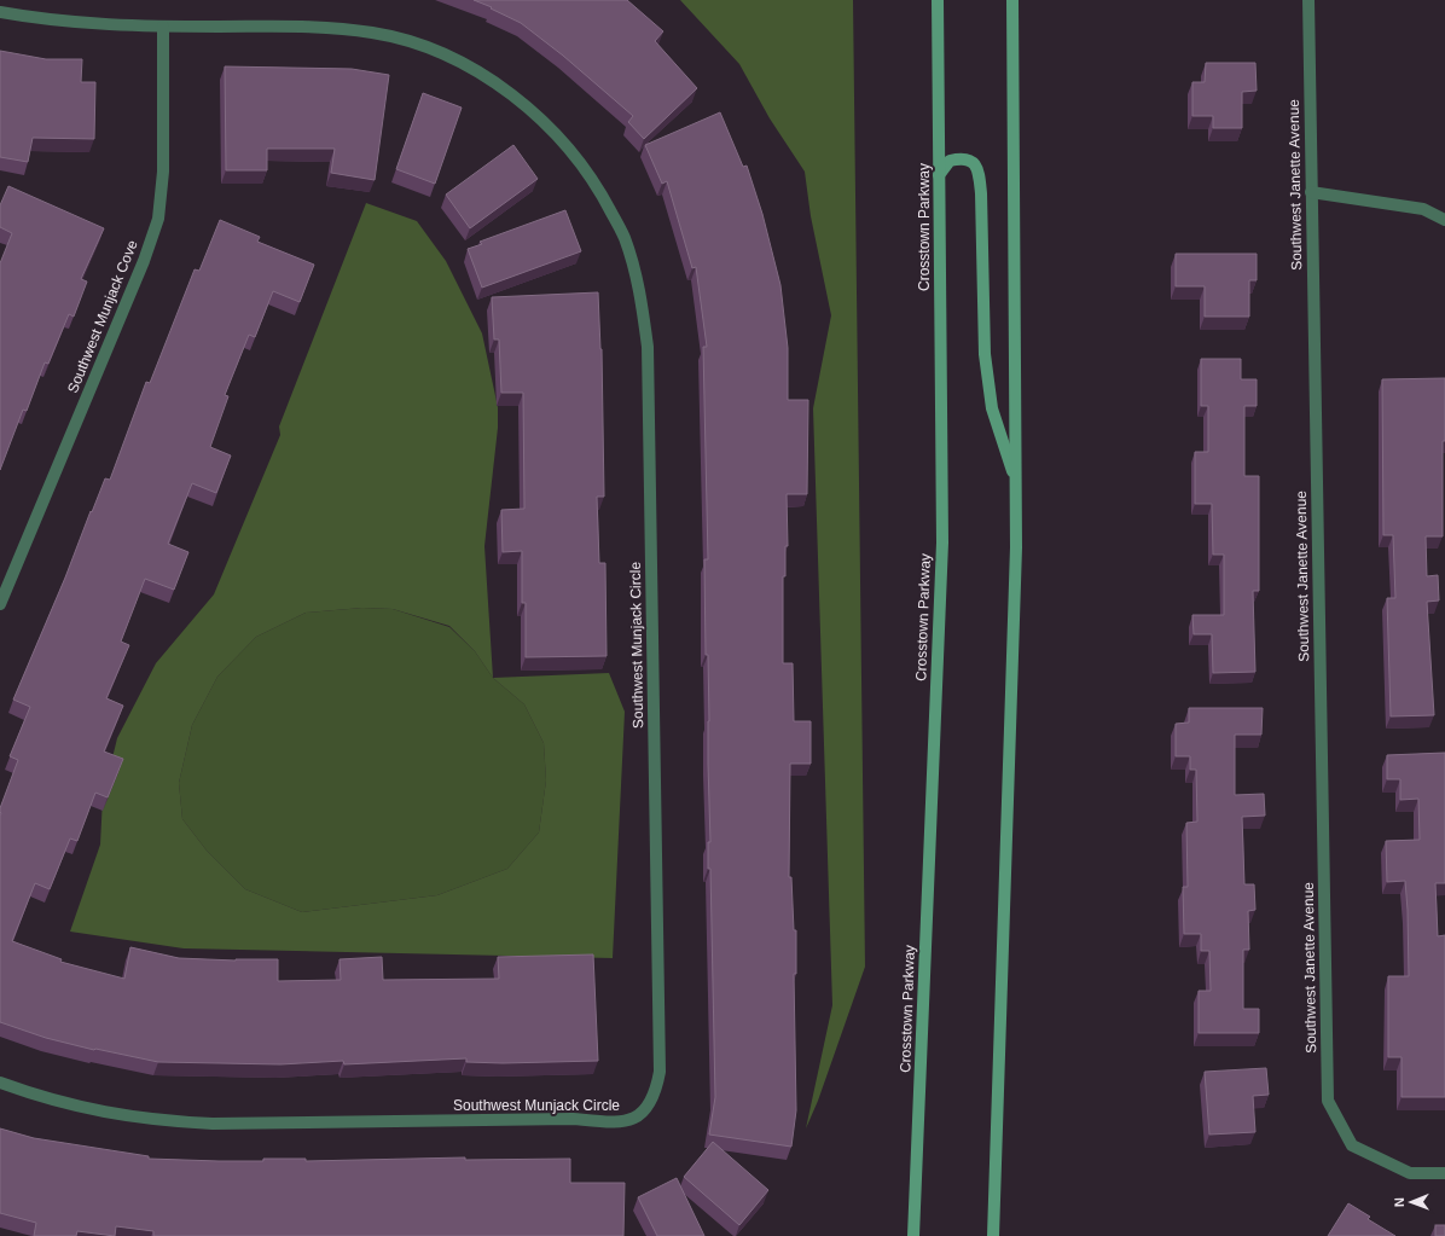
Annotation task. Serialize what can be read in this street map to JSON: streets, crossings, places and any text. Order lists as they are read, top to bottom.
{
  "streets": {
    "main road": ["Crosstown Parkway"],
    "street": ["Southwest Janette Avenue", "Southwest Munjack Cove", "Southwest Munjack Circle"]
  },
  "crossings": [
    ["Southwest Munjack Cove", "Southwest Munjack Circle"]
  ],
  "north": "left"
}
